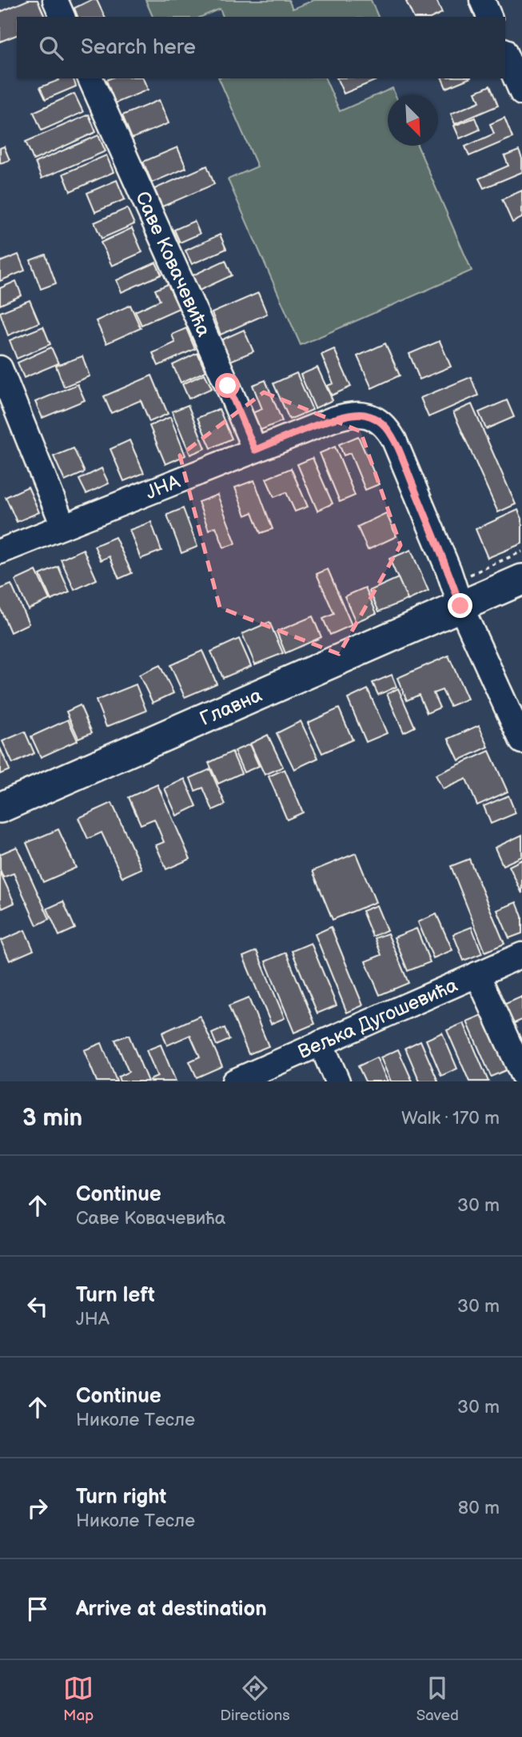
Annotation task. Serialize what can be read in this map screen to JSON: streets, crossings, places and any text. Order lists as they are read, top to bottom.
{
  "streets": {
    "main road": ["Главна"],
    "street": ["Саве Ковачевића", "ЈНА", "Вељка Дугошевића"]
  },
  "crossings": [
    ["Саве Ковачевића", "ЈНА"],
    ["ЈНА", "Главна"]
  ],
  "north": "bottom right",
  "page": {
    "search": "Search here",
    "heading": ["3 min", "Walk · 170 m"],
    "list": [
      ["Continue", "Саве Ковачевића", "30 m"],
      ["Turn left", "ЈНА", "30 m"],
      ["Continue", "Николе Тесле", "30 m"],
      ["Turn right", "Николе Тесле", "80 m"],
      "Arrive at destination"
    ],
    "nav": ["Map", "Directions", "Saved"]
  }
}
